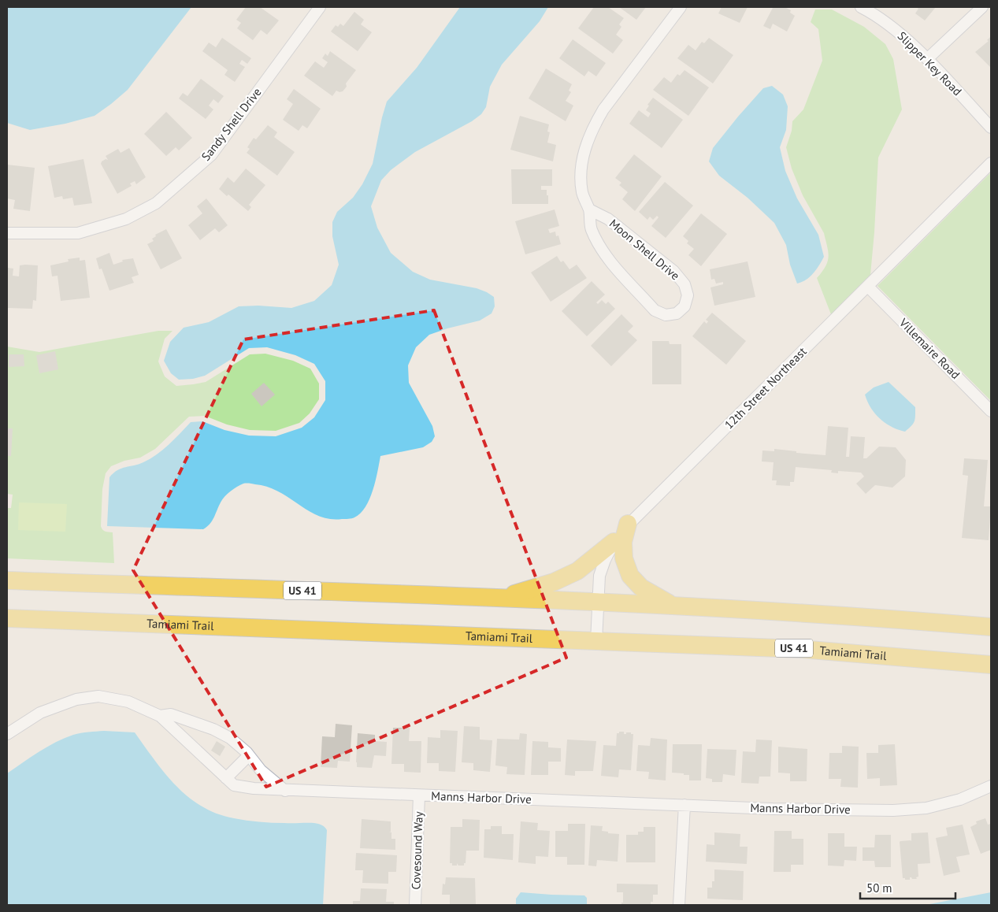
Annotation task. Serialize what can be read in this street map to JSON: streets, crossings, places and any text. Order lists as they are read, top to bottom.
{
  "streets": {
    "main road": ["US 41", "Tamiami Trail"],
    "street": [
      "Slipper Key Road",
      "Sandy Shell Drive",
      "Moon Shell Drive",
      "Villemaire Road",
      "12th Street Northeast",
      "Manns Harbor Drive",
      "Covesound Way"
    ]
  },
  "crossings": [
    ["Villemaire Road", "12th Street Northeast"],
    ["12th Street Northeast", "US 41"],
    ["12th Street Northeast", "Tamiami Trail"],
    ["Manns Harbor Drive", "Covesound Way"]
  ],
  "scale_bar": "50 m"
}
